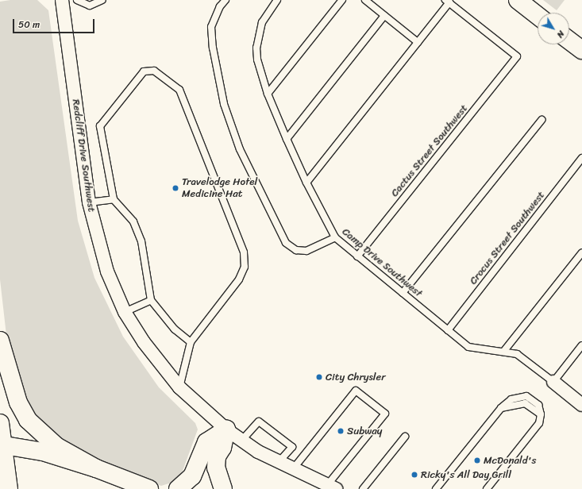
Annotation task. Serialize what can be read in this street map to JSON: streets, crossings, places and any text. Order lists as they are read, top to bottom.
{
  "streets": {
    "street": ["Redcliff Drive Southwest"],
    "lane": ["Cactus Street Southwest", "Crocus Street Southwest", "Camp Drive Southwest"]
  },
  "crossings": [
    ["Cactus Street Southwest", "Camp Drive Southwest"],
    ["Crocus Street Southwest", "Camp Drive Southwest"]
  ],
  "places": [
    "Travelodge Hotel Medicine Hat",
    "City Chrysler",
    "Subway",
    "McDonald's",
    "Ricky's All Day Grill"
  ],
  "scale_bar": "50 m",
  "north": "bottom right"
}
